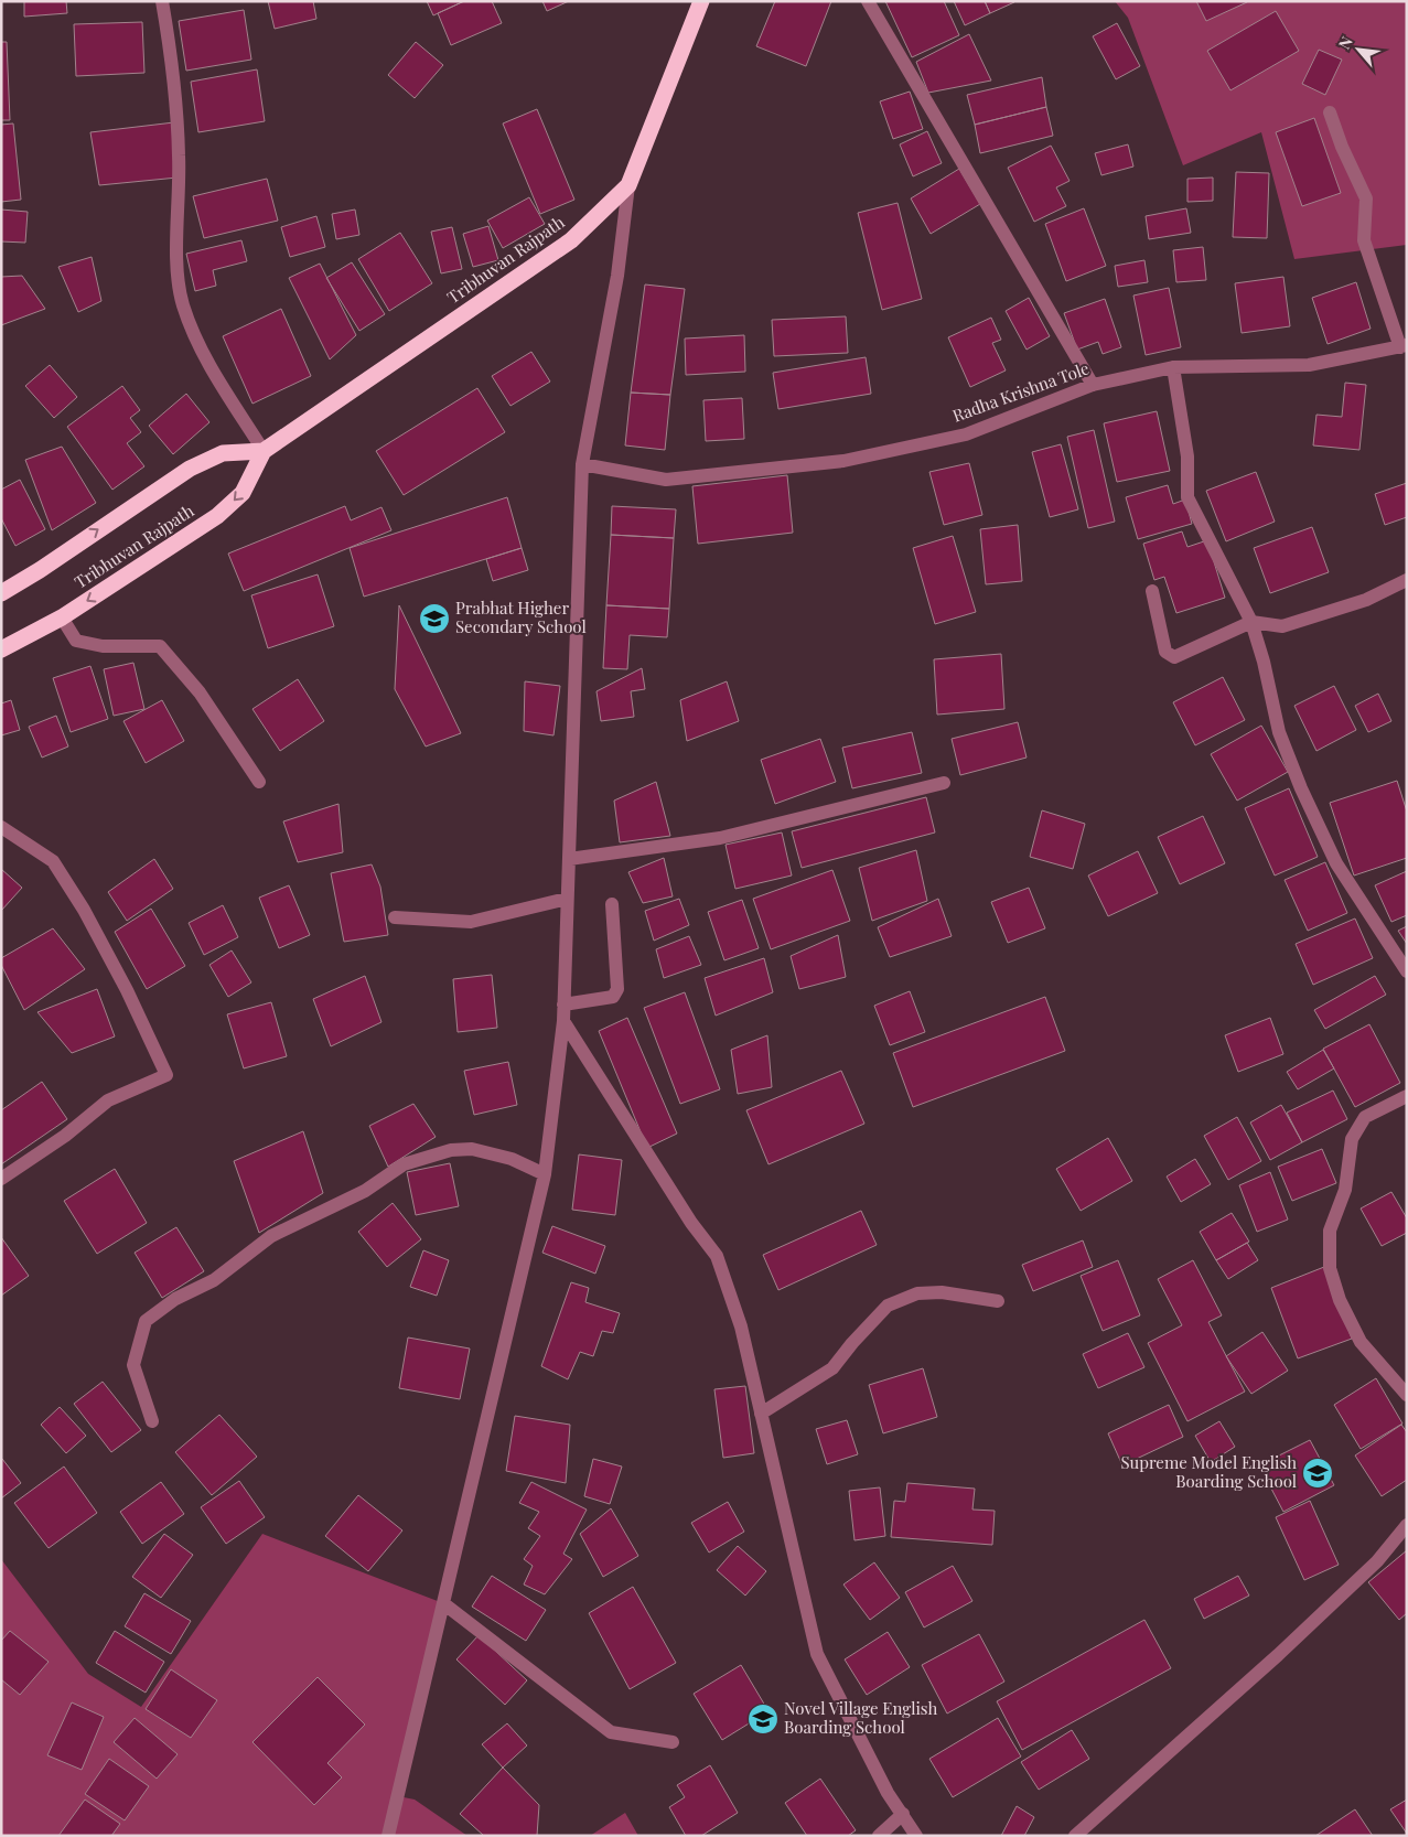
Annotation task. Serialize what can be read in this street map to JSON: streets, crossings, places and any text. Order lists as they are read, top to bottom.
{
  "streets": {
    "highway": ["Tribhuvan Rajpath"],
    "street": ["Radha Krishna Tole"]
  },
  "places": {
    "school or university": ["Prabhat Higher Secondary School", "Supreme Model English Boarding School", "Novel Village English Boarding School"]
  },
  "north": "top left"
}
